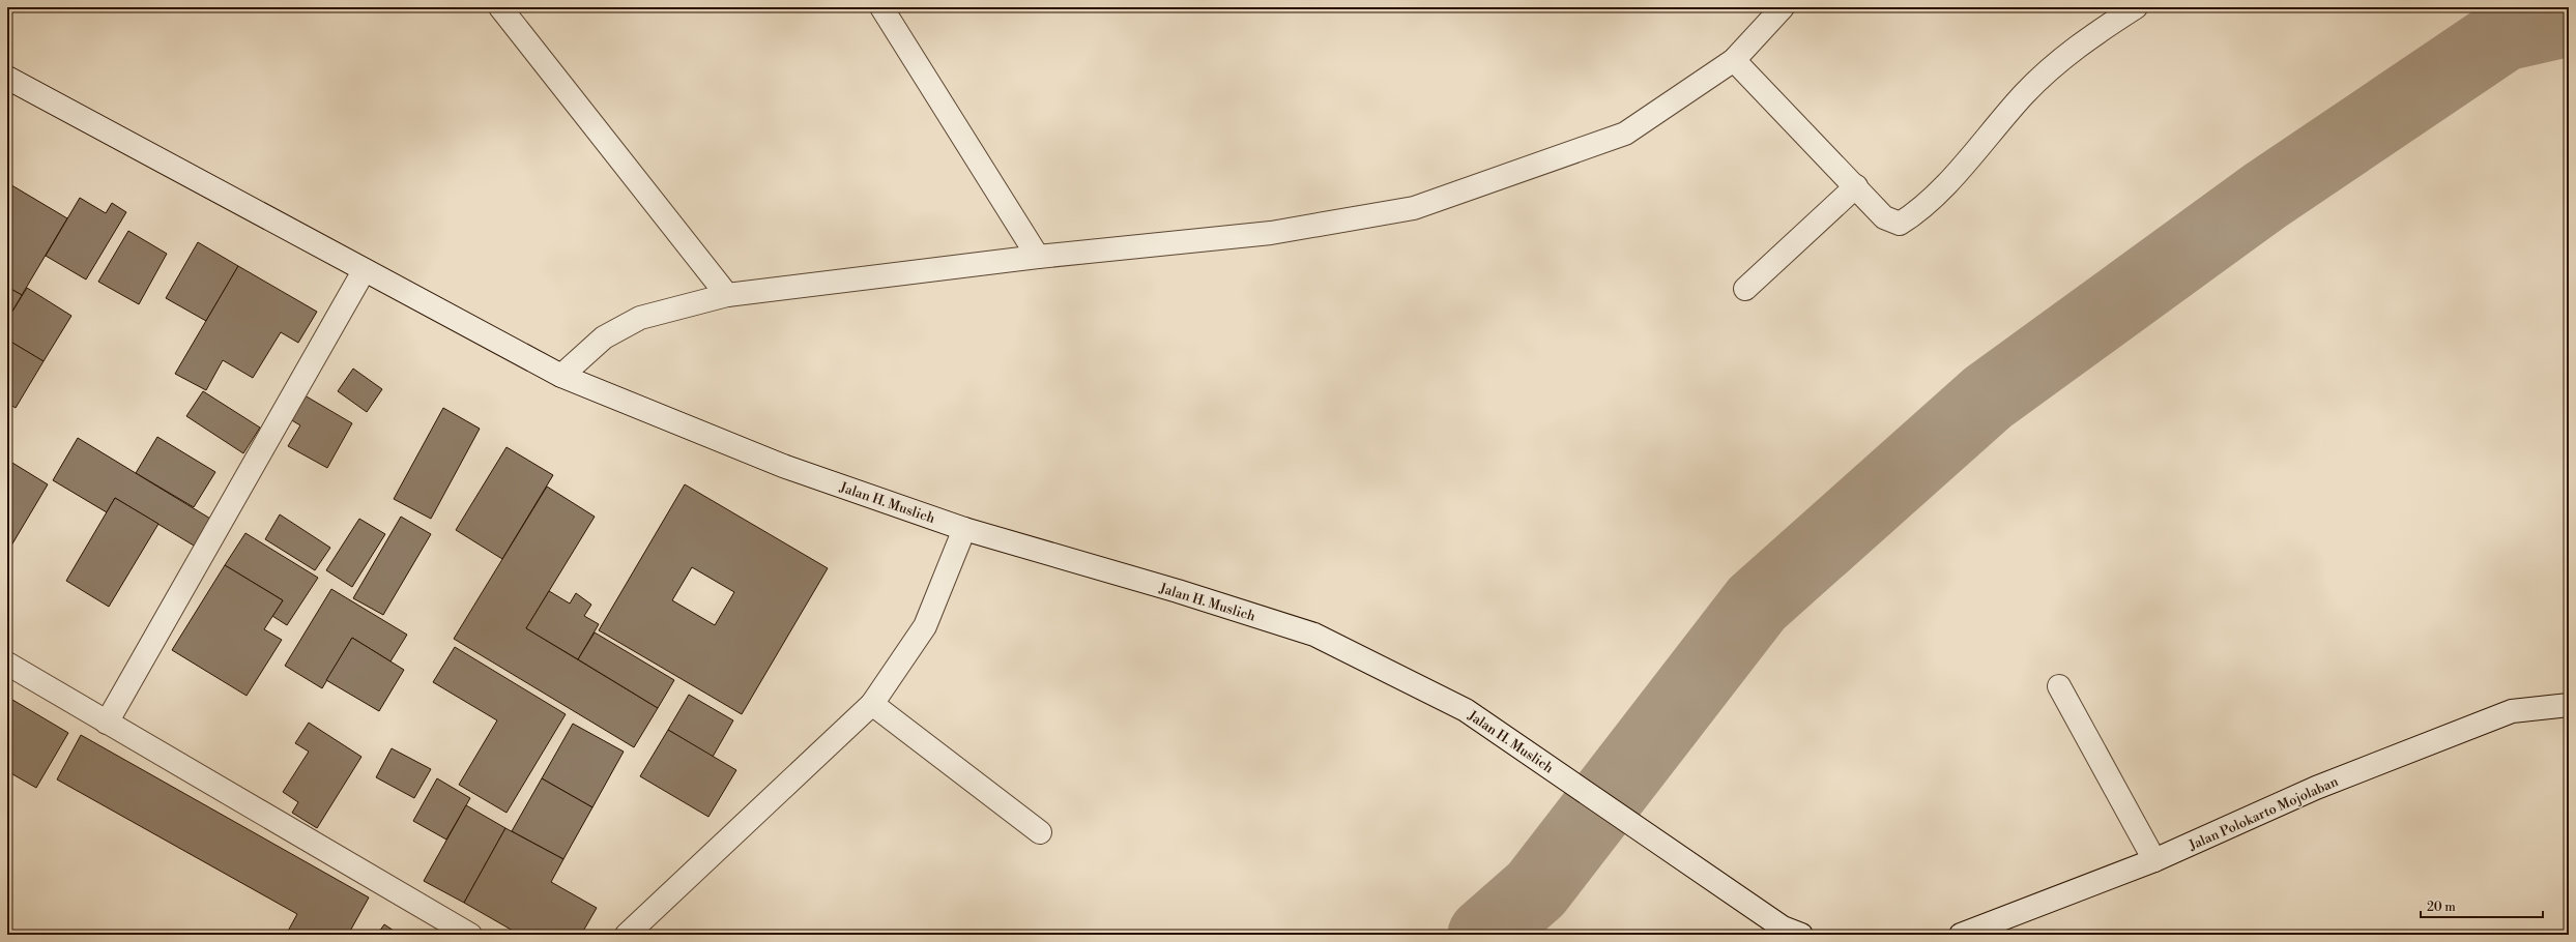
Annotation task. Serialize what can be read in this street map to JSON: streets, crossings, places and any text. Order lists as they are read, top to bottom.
{
  "streets": {
    "street": ["Jalan H. Muslich", "Jalan Polokarto Mojolaban"]
  },
  "scale_bar": "20 m"
}
